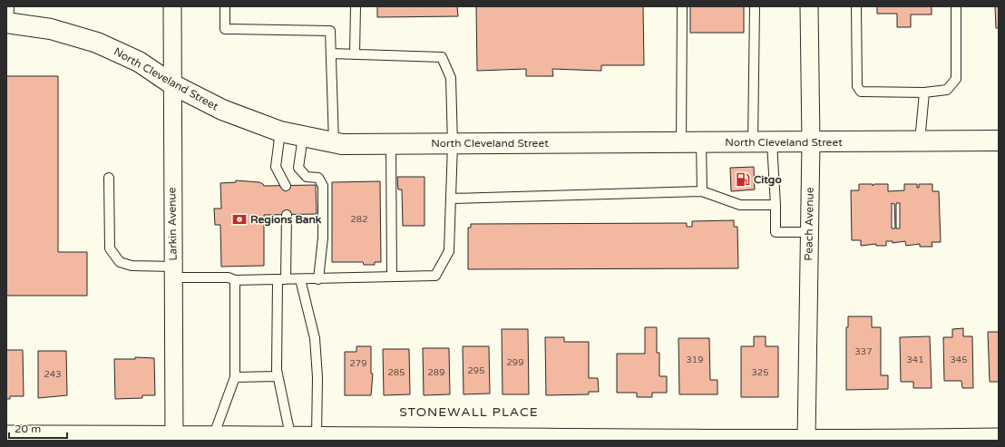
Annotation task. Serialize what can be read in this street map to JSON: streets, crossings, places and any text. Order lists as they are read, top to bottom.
{
  "streets": {
    "main road": ["North Cleveland Street"],
    "street": ["Larkin Avenue", "Peach Avenue"]
  },
  "crossings": [
    ["North Cleveland Street", "Larkin Avenue"],
    ["North Cleveland Street", "Peach Avenue"]
  ],
  "districts": ["STONEWALL PLACE"],
  "places": {
    "fuel station": ["Citgo"],
    "bank": ["Regions Bank"]
  },
  "house_numbers": [
    "282",
    "337",
    "319",
    "341",
    "345",
    "299",
    "279",
    "295",
    "285",
    "289",
    "325",
    "243"
  ],
  "scale_bar": "20 m"
}
